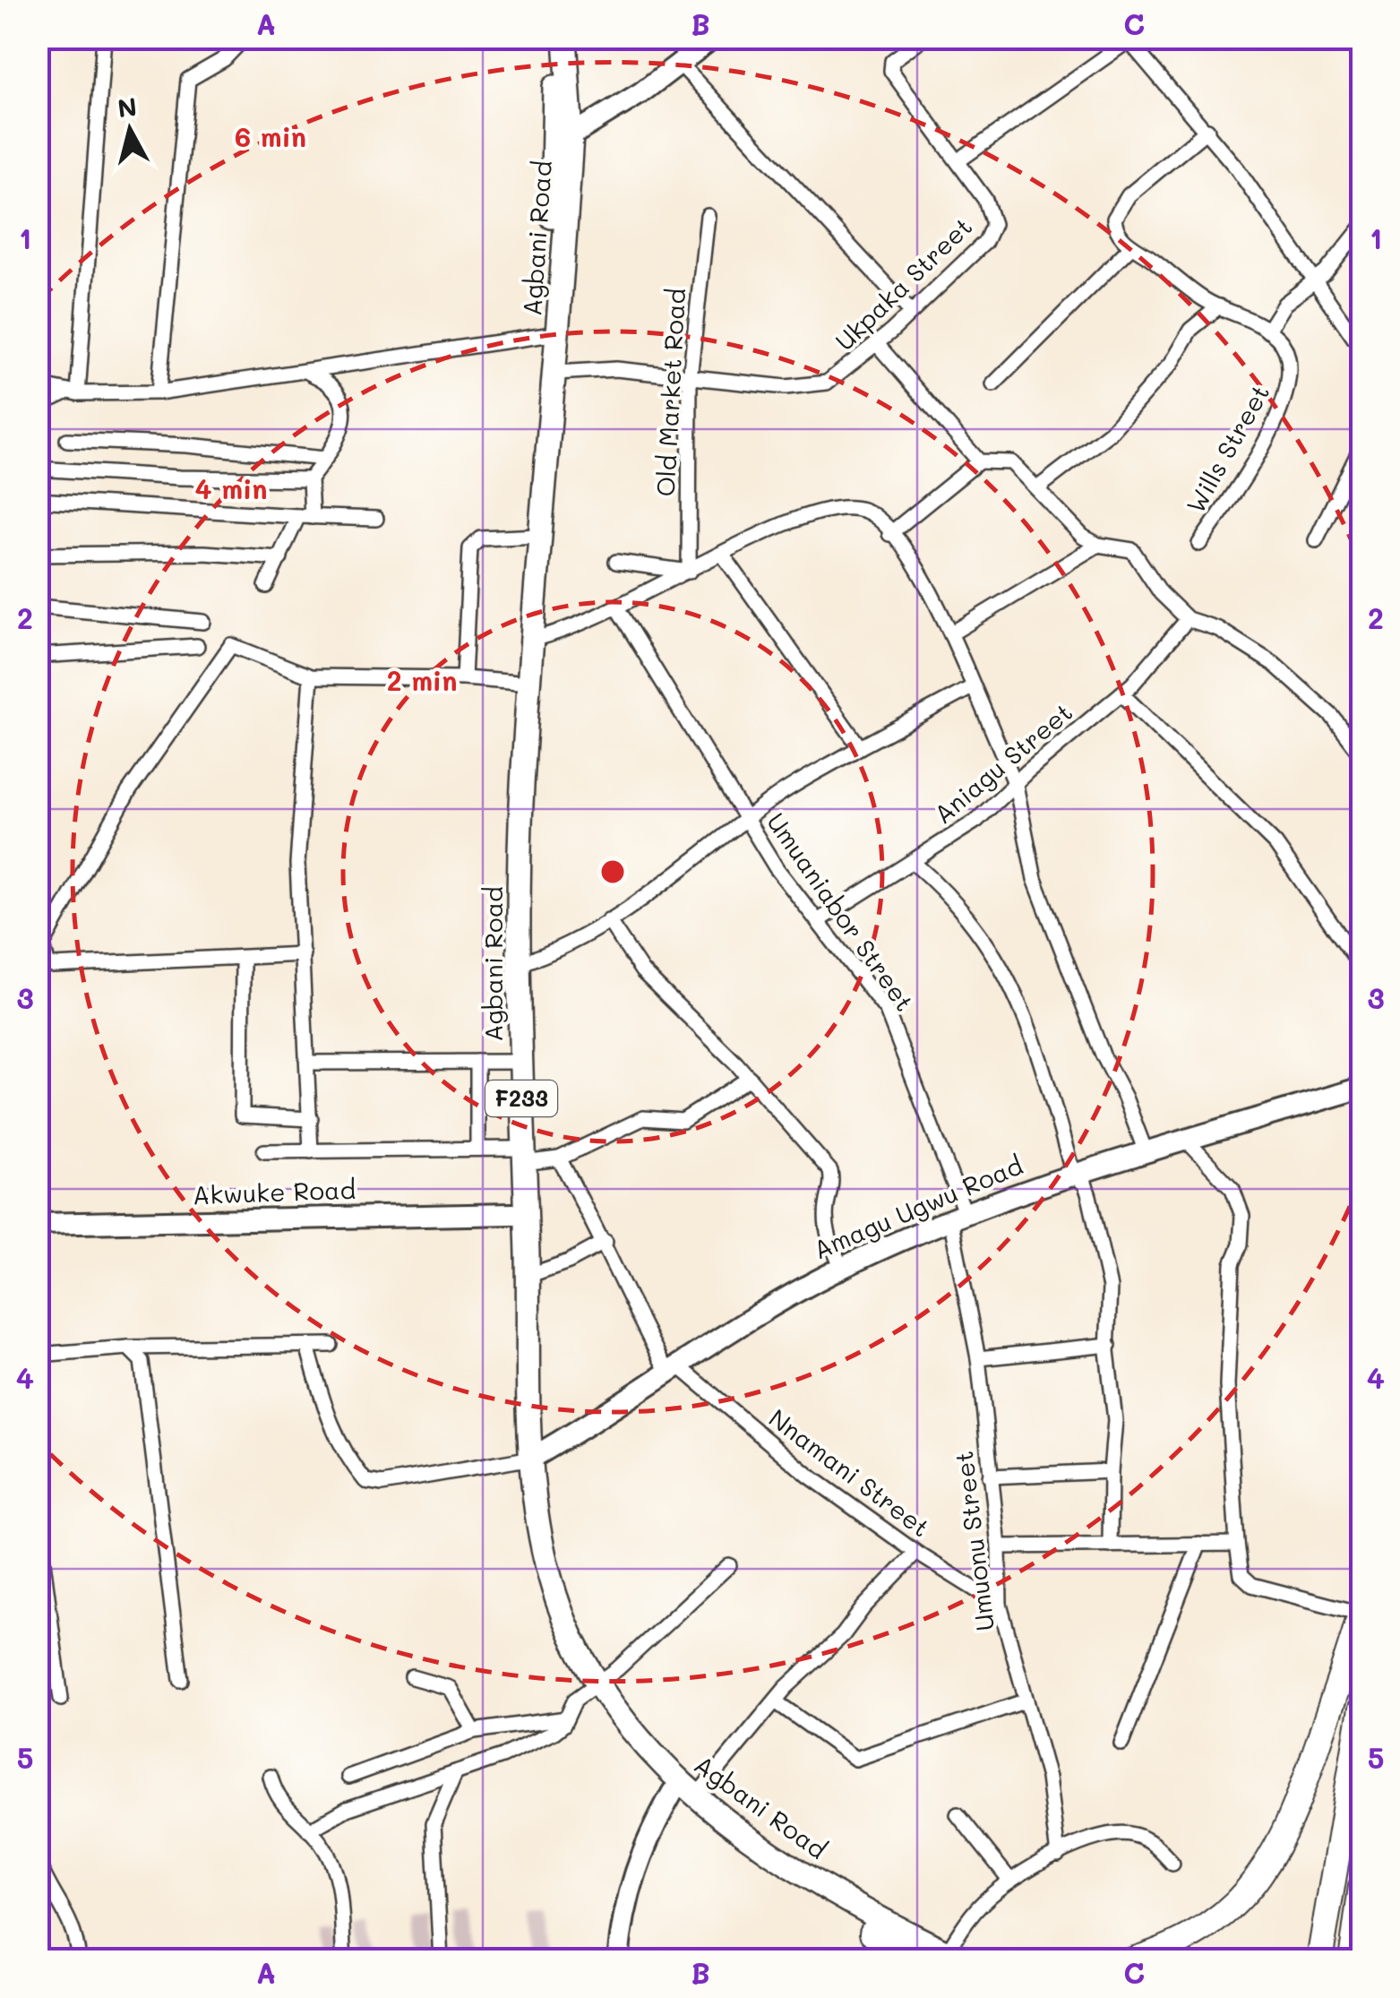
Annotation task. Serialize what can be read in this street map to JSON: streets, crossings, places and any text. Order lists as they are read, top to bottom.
{
  "streets": {
    "main road": ["Agbani Road", "F233"],
    "street": [
      "Ukpaka Street",
      "Old Market Road",
      "Wills Street",
      "Aniagu Street",
      "Umuaniabor Street",
      "Akwuke Road",
      "Amagu Ugwu Road",
      "Nnamani Street",
      "Umuonu Street"
    ]
  },
  "crossings": [
    ["Agbani Road", "Ukpaka Street"],
    ["Agbani Road", "Akwuke Road"],
    ["Agbani Road", "Amagu Ugwu Road"],
    ["Ukpaka Street", "Old Market Road"],
    ["Aniagu Street", "Umuaniabor Street"],
    ["Umuaniabor Street", "Amagu Ugwu Road"],
    ["Umuaniabor Street", "Umuonu Street"],
    ["Amagu Ugwu Road", "Nnamani Street"],
    ["Amagu Ugwu Road", "Umuonu Street"],
    ["Nnamani Street", "Umuonu Street"]
  ],
  "north": "top",
  "grid": {
    "columns": ["A", "B", "C"],
    "rows": [
      "1",
      "2",
      "3",
      "4",
      "5"
    ]
  },
  "rings": ["6 min", "4 min", "2 min"]
}
